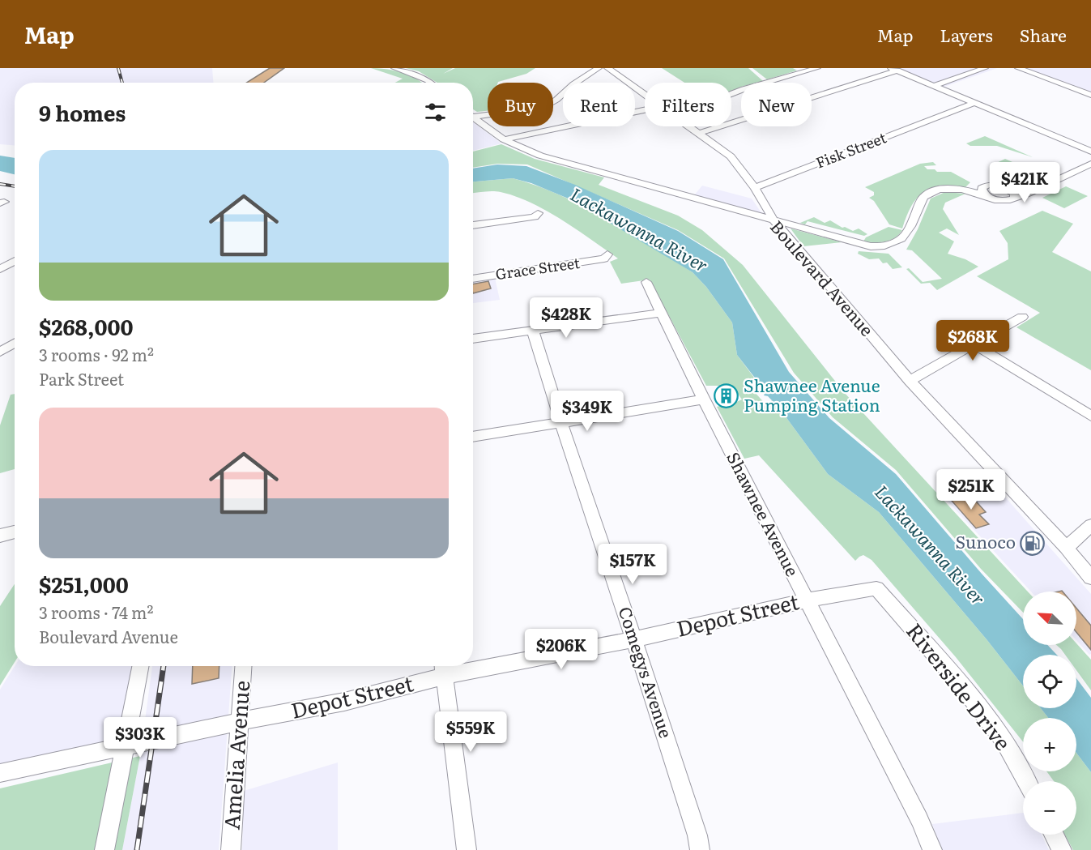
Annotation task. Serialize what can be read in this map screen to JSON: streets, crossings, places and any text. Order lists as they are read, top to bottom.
{
  "streets": {
    "street": [
      "Fisk Street",
      "Grace Street",
      "Boulevard Avenue",
      "Shawnee Avenue",
      "Depot Street",
      "Comegys Avenue",
      "Riverside Drive",
      "Amelia Avenue"
    ]
  },
  "crossings": [
    ["Shawnee Avenue", "Depot Street"],
    ["Depot Street", "Comegys Avenue"],
    ["Depot Street", "Riverside Drive"],
    ["Depot Street", "Amelia Avenue"]
  ],
  "water": ["Lackawanna River"],
  "places": {
    "building": ["Shawnee Avenue Pumping Station"],
    "fuel station": ["Sunoco"]
  },
  "north": "top left",
  "page": {
    "header": "Map",
    "nav": ["Map", "Layers", "Share"],
    "chip": [
      "Buy",
      "Rent",
      "Filters",
      "New"
    ],
    "heading": "9 homes",
    "list": [
      {
        "name": "$268,000",
        "note": "3 rooms · 92 m² · Park Street"
      },
      {
        "name": "$251,000",
        "note": "3 rooms · 74 m² · Boulevard Avenue"
      }
    ],
    "price": [
      "$421K",
      "$428K",
      "$268K",
      "$349K",
      "$251K",
      "$157K",
      "$206K",
      "$559K",
      "$303K"
    ],
    "map_buttons": ["+", "−"]
  }
}
